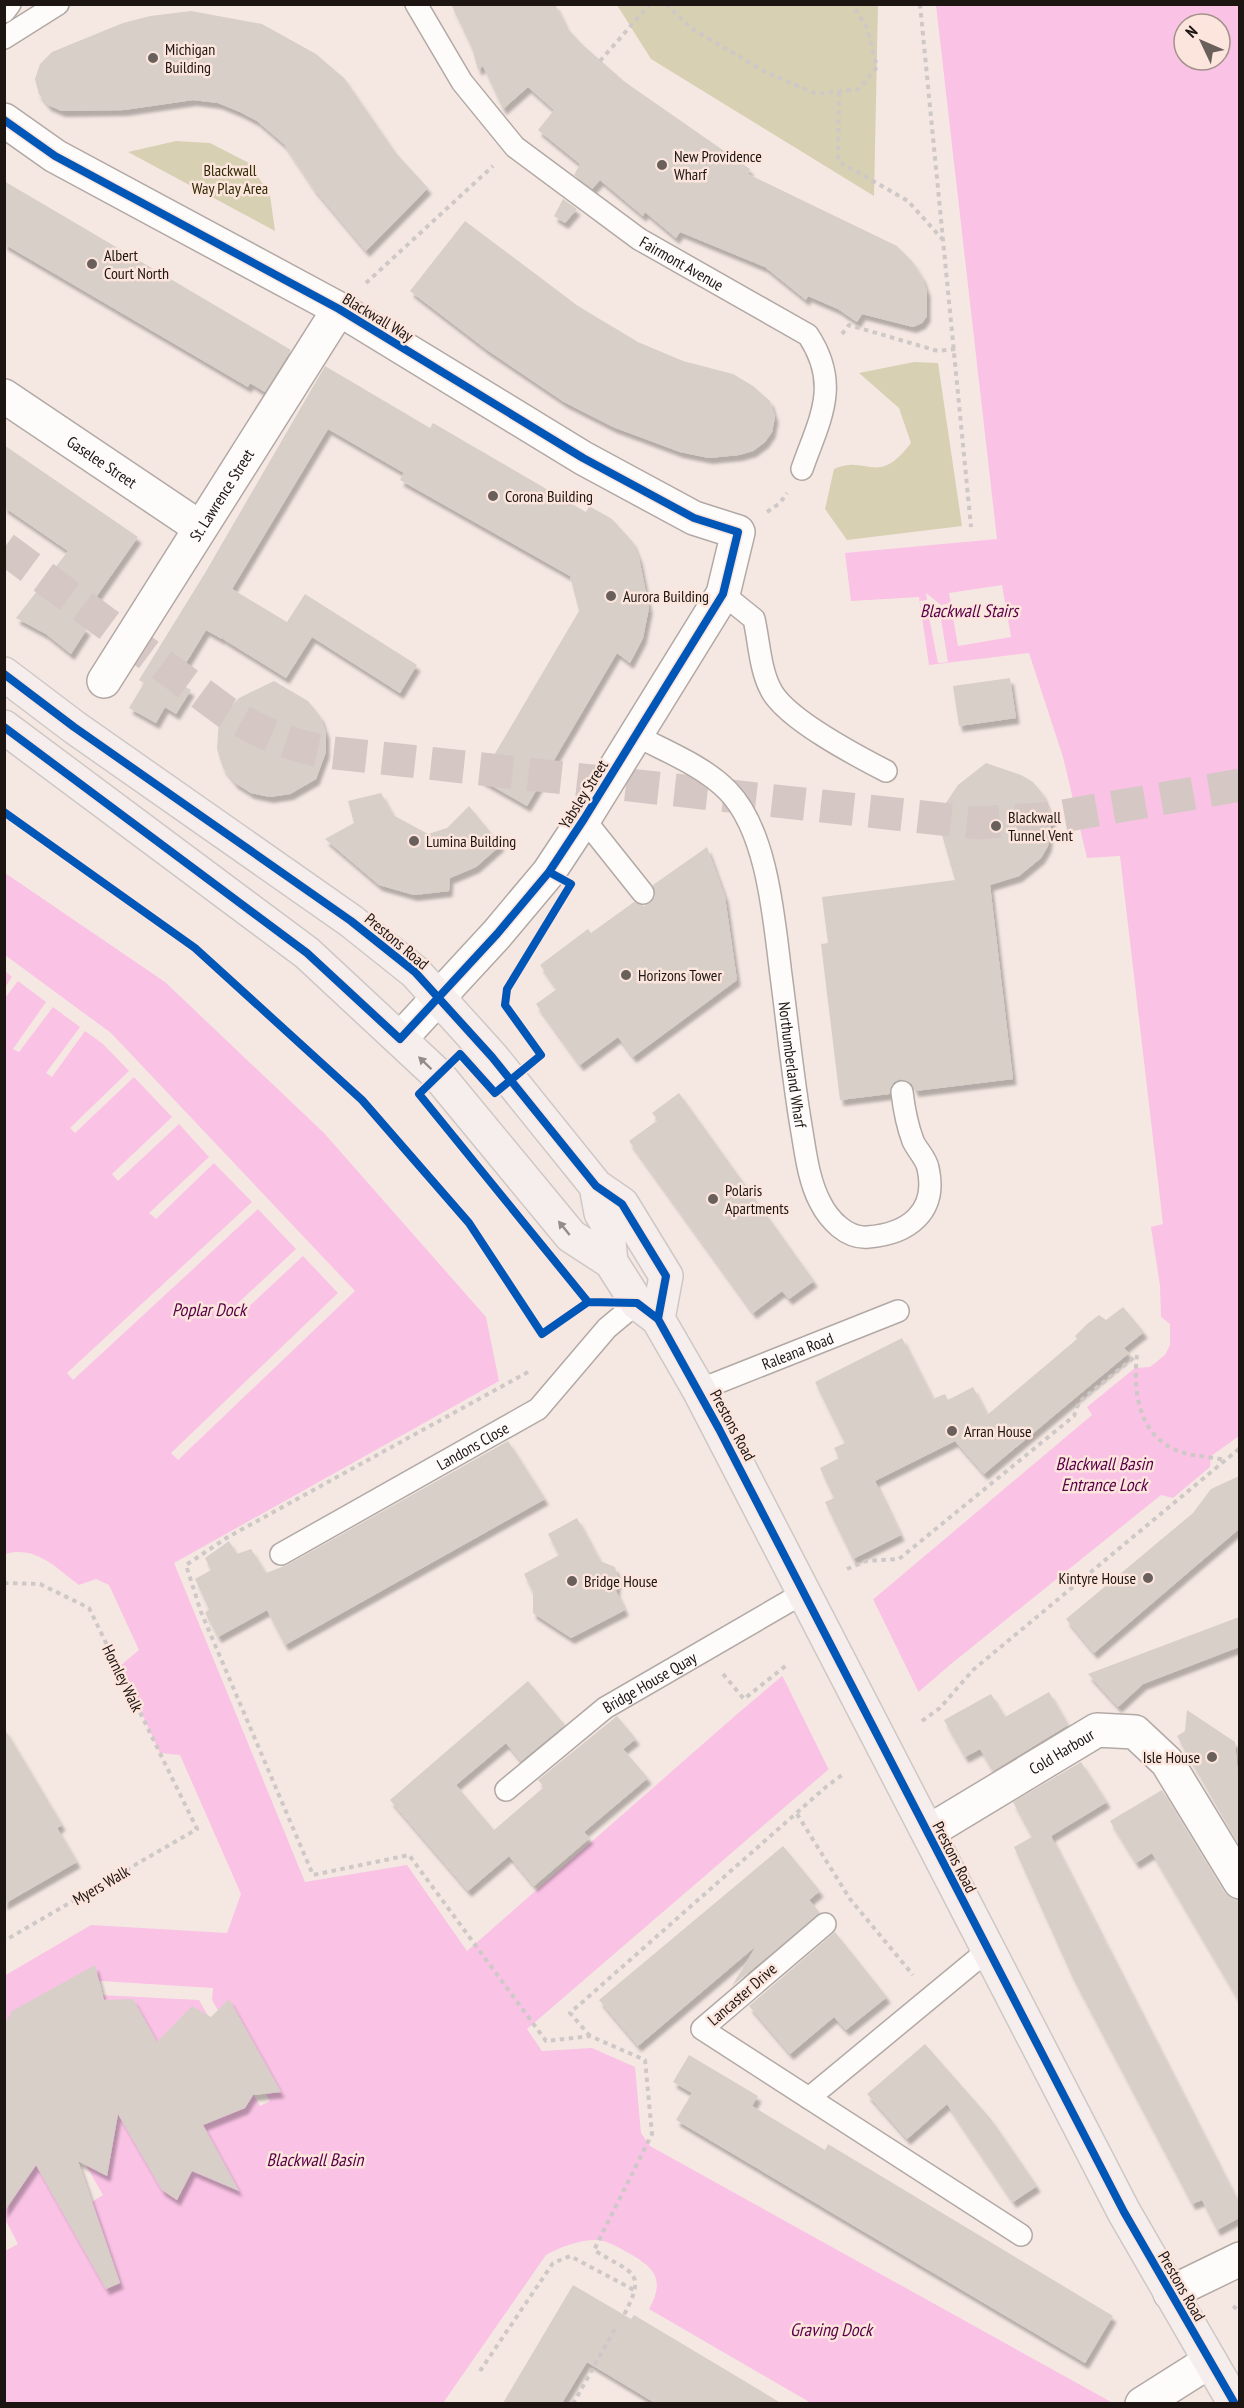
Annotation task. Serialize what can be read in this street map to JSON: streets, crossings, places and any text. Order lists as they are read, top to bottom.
{
  "streets": {
    "main road": ["Prestons Road"],
    "street": [
      "Blackwall Way",
      "Gaselee Street",
      "St. Lawrence Street",
      "Yabsley Street",
      "Cold Harbour"
    ],
    "lane": [
      "Fairmont Avenue",
      "Northumberland Wharf",
      "Raleana Road",
      "Landons Close",
      "Bridge House Quay",
      "Lancaster Drive"
    ],
    "path": ["Hornley Walk", "Myers Walk"]
  },
  "crossings": [
    ["Blackwall Way", "St. Lawrence Street"],
    ["Blackwall Way", "Yabsley Street"],
    ["Gaselee Street", "St. Lawrence Street"],
    ["Yabsley Street", "Prestons Road"],
    ["Yabsley Street", "Northumberland Wharf"],
    ["Prestons Road", "Raleana Road"],
    ["Prestons Road", "Landons Close"],
    ["Prestons Road", "Bridge House Quay"],
    ["Prestons Road", "Cold Harbour"],
    ["Hornley Walk", "Myers Walk"]
  ],
  "water": [
    "Blackwall Stairs",
    "Poplar Dock",
    "Blackwall Basin Entrance Lock",
    "Blackwall Basin",
    "Graving Dock"
  ],
  "parks": ["Blackwall Way Play Area"],
  "places": [
    "Michigan Building",
    "New Providence Wharf",
    "Albert Court North",
    "Corona Building",
    "Aurora Building",
    "Blackwall Tunnel Vent",
    "Lumina Building",
    "Horizons Tower",
    "Polaris Apartments",
    "Arran House",
    "Kintyre House",
    "Bridge House",
    "Isle House"
  ],
  "north": "top left"
}
